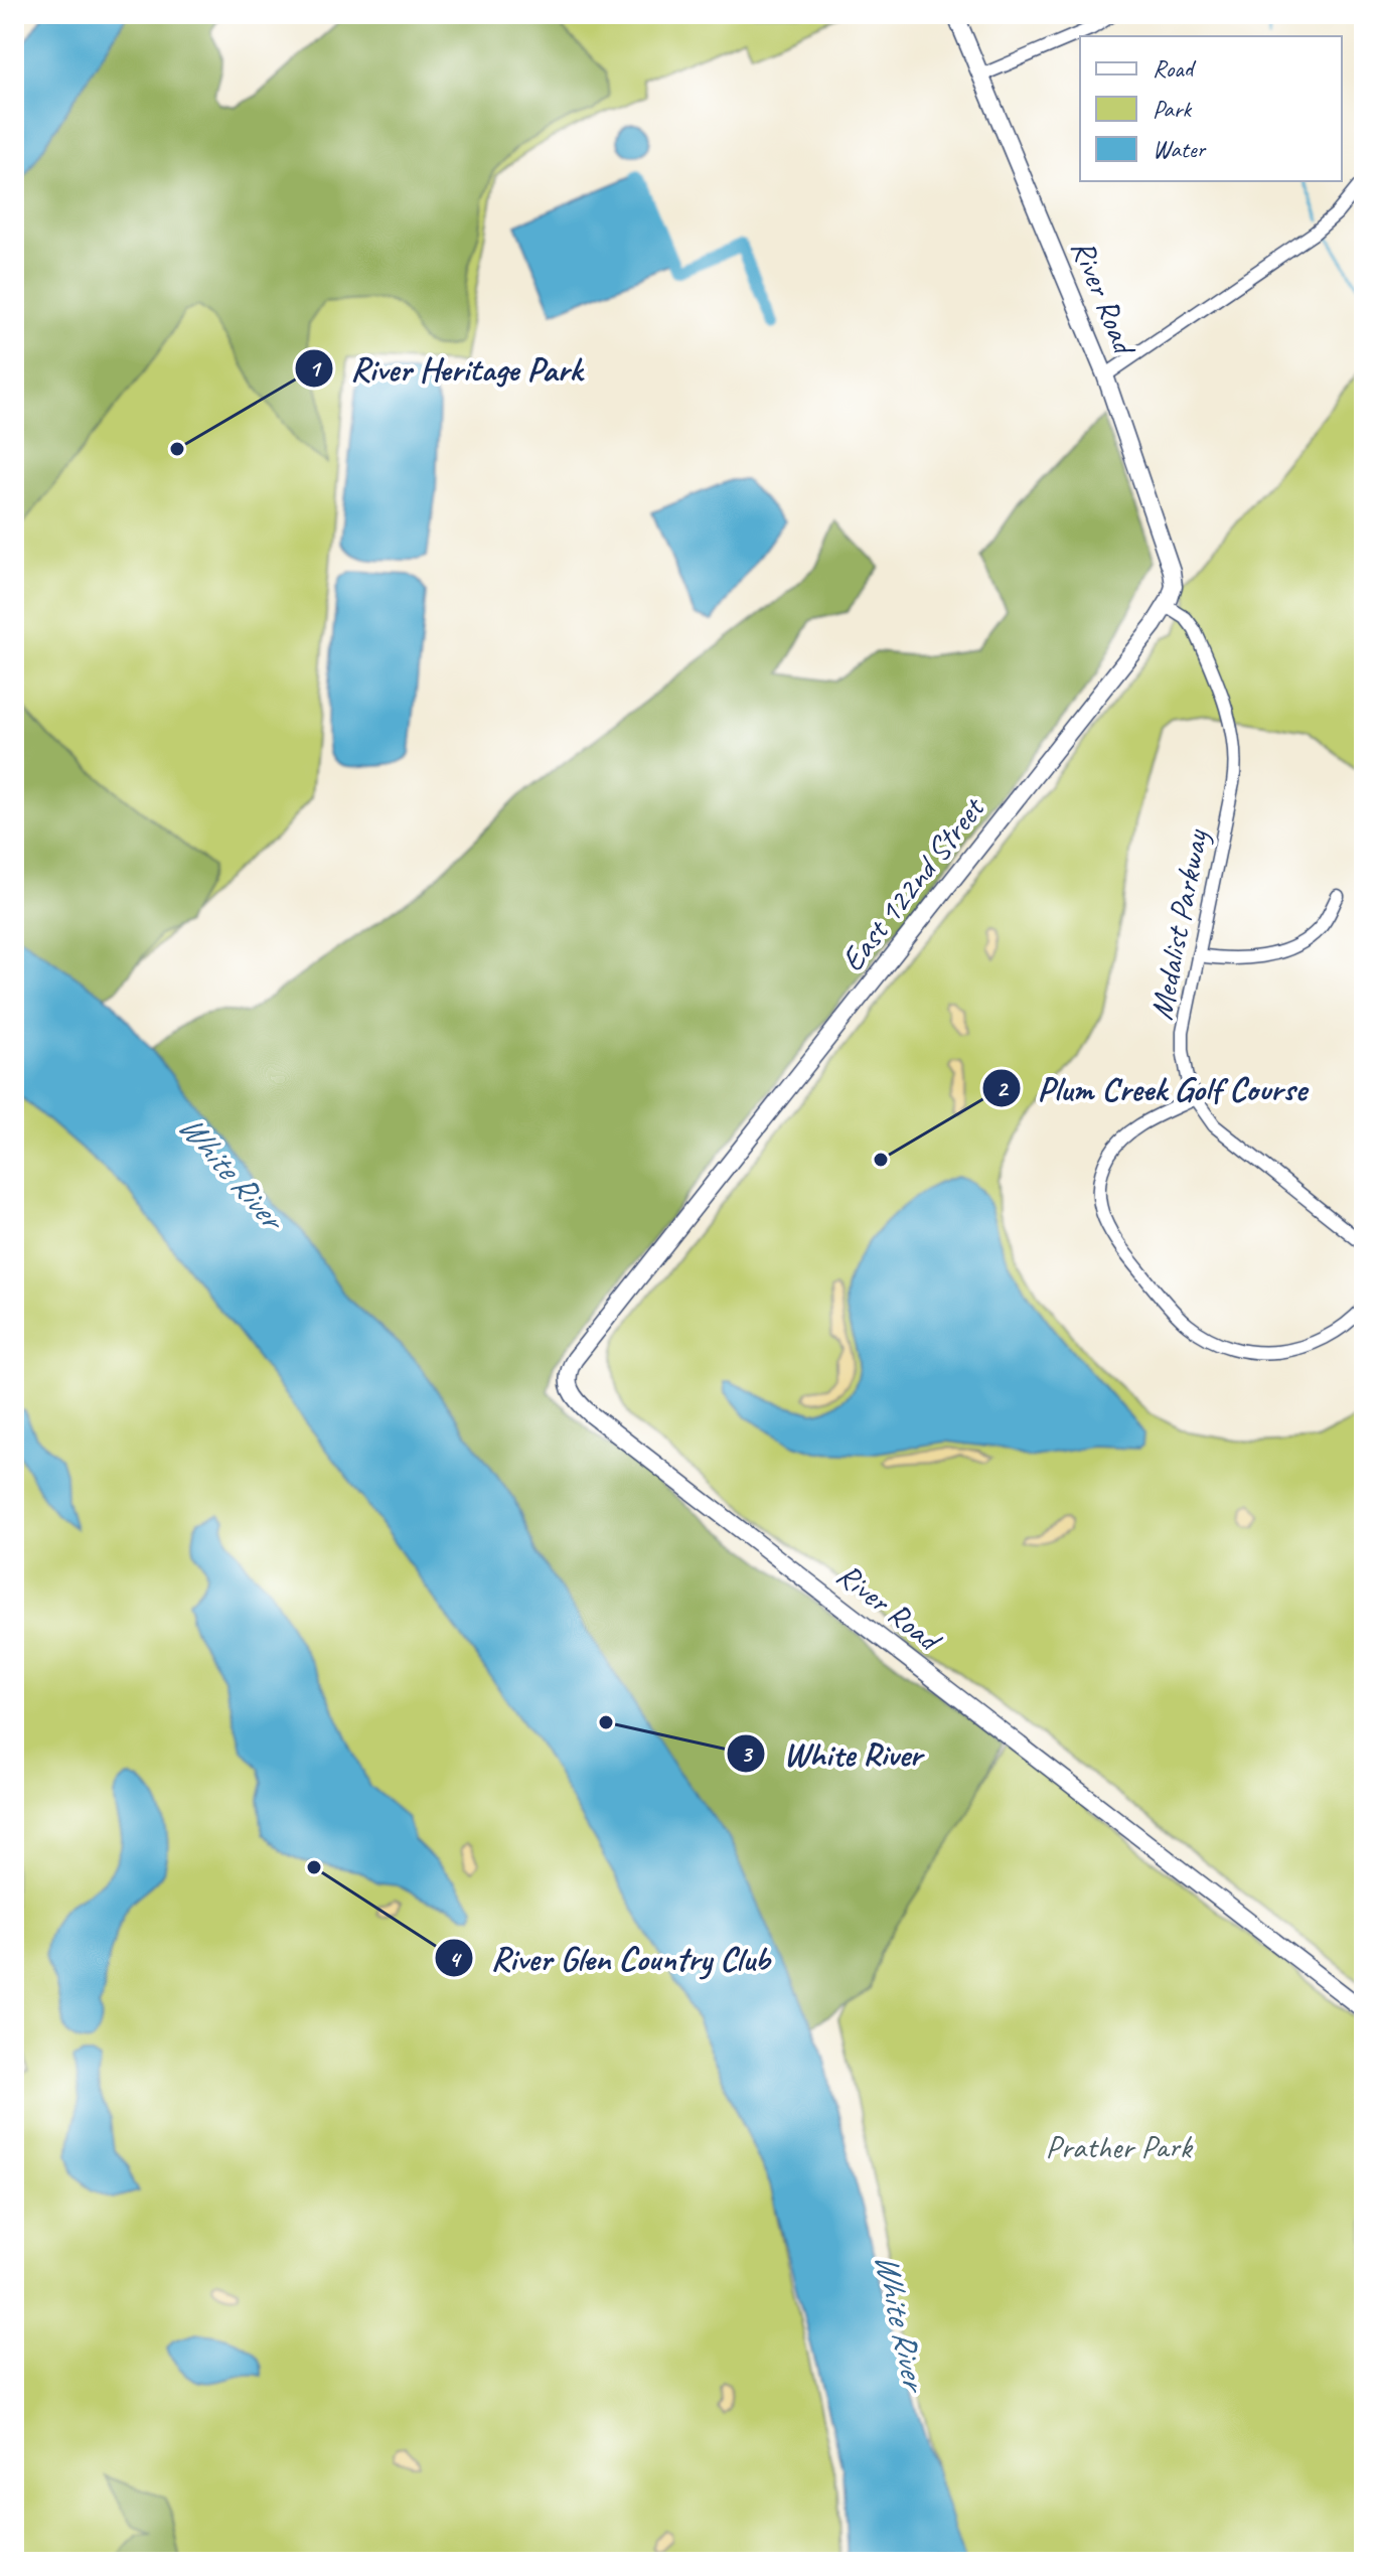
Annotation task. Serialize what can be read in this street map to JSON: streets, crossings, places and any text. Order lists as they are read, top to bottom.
{
  "streets": {
    "street": ["River Road", "East 122nd Street", "Medalist Parkway"]
  },
  "crossings": [
    ["River Road", "East 122nd Street"],
    ["River Road", "Medalist Parkway"],
    ["East 122nd Street", "Medalist Parkway"]
  ],
  "water": ["White River"],
  "parks": ["Prather Park"],
  "places": [
    "River Heritage Park",
    "Plum Creek Golf Course",
    "White River",
    "River Glen Country Club"
  ],
  "legend": ["Road", "Park", "Water"]
}
